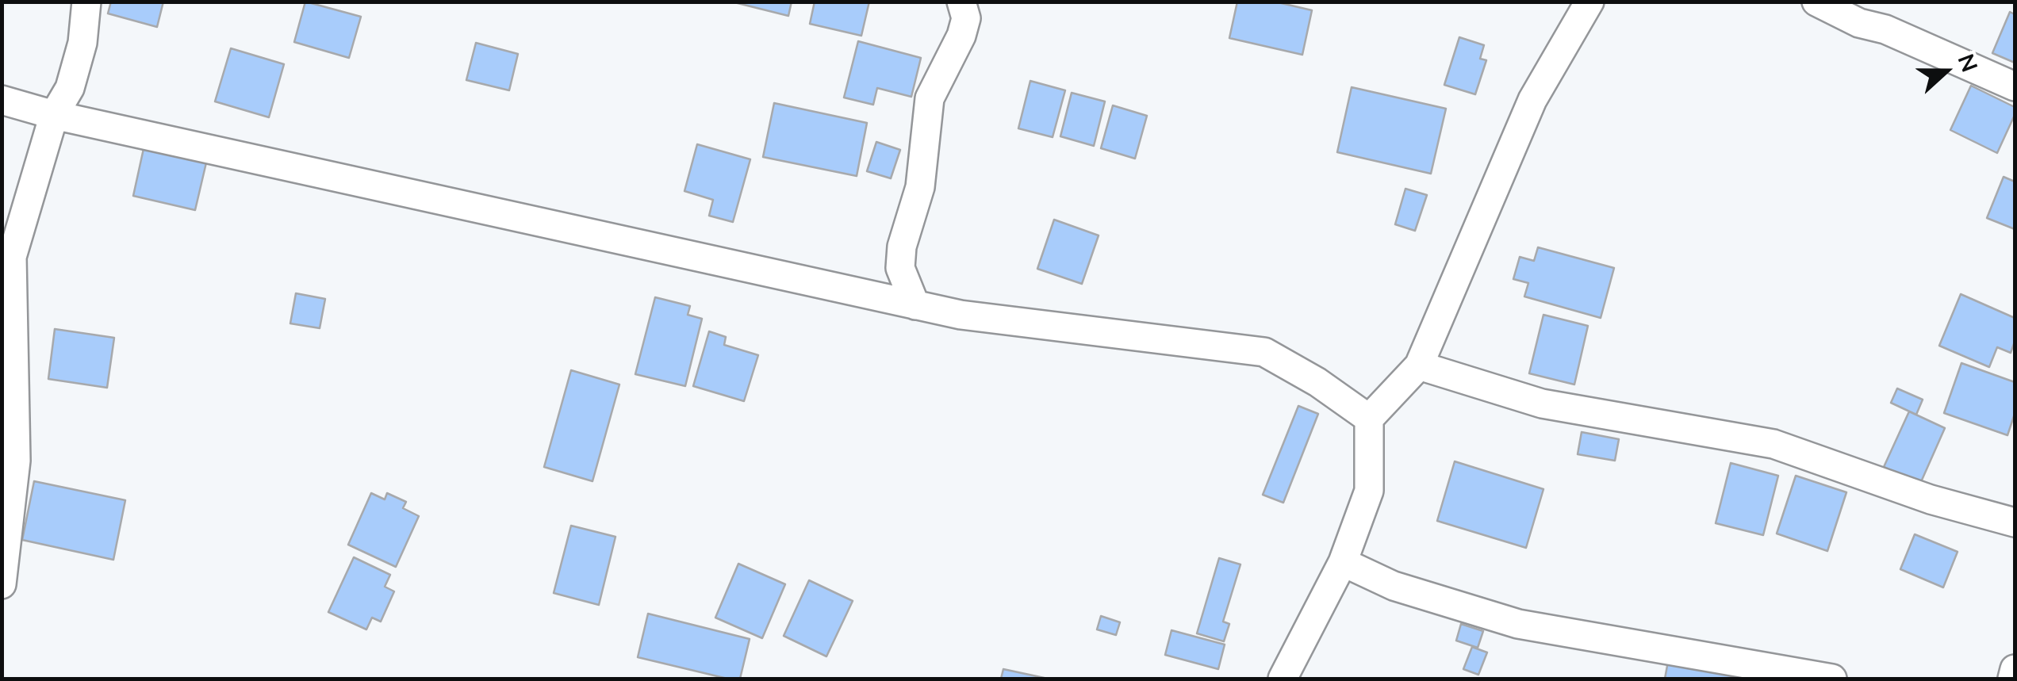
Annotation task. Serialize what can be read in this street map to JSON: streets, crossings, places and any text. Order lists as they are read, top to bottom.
{
  "north": "right"
}
